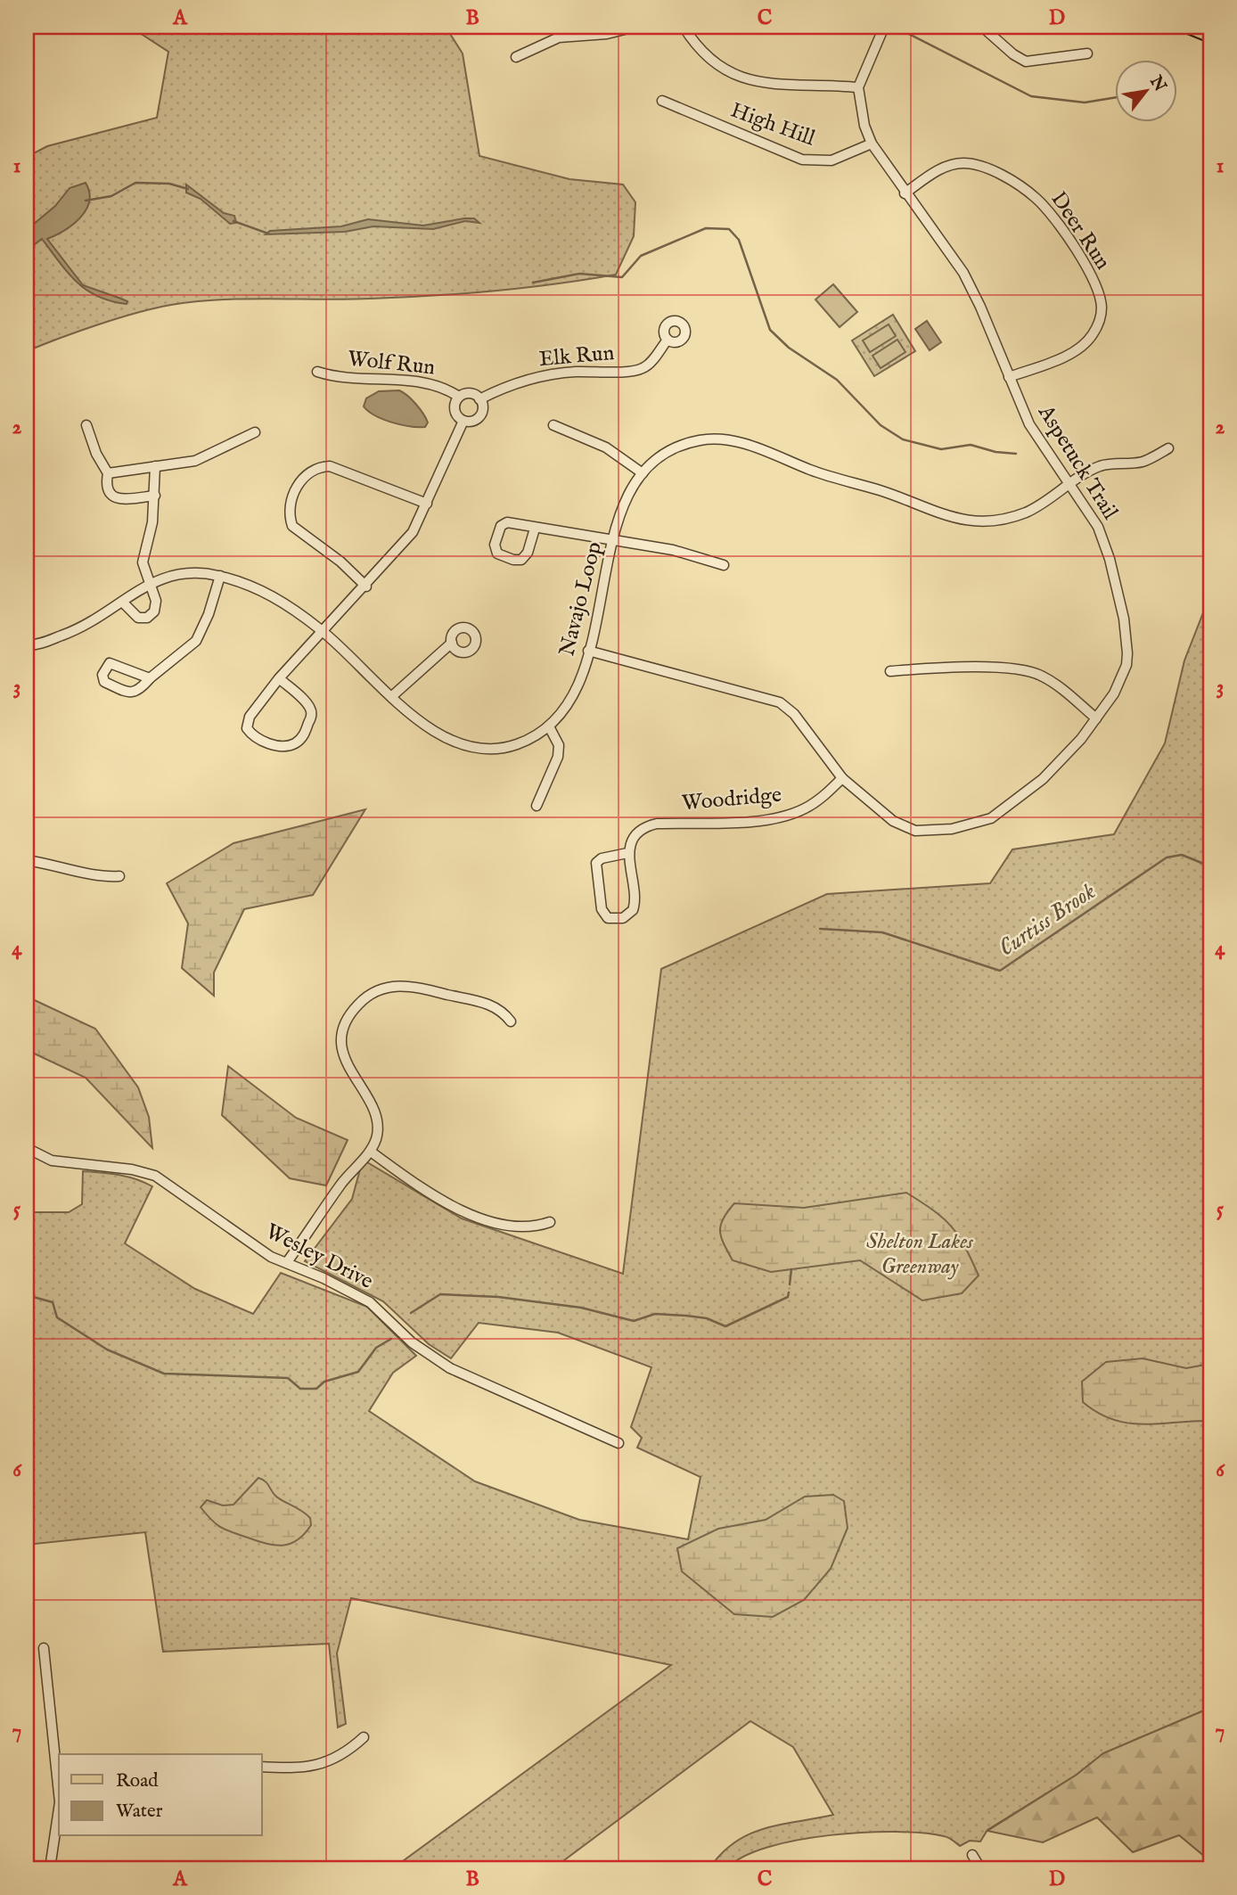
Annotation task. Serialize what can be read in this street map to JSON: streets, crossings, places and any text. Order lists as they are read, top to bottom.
{
  "streets": {
    "street": [
      "High Hill",
      "Deer Run",
      "Elk Run",
      "Wolf Run",
      "Aspetuck Trail",
      "Navajo Loop",
      "Woodridge",
      "Wesley Drive"
    ]
  },
  "crossings": [
    ["High Hill", "Aspetuck Trail"],
    ["Deer Run", "Aspetuck Trail"],
    ["Elk Run", "Wolf Run"],
    ["Aspetuck Trail", "Navajo Loop"],
    ["Aspetuck Trail", "Woodridge"]
  ],
  "water": ["Curtiss Brook"],
  "parks": ["Shelton Lakes Greenway"],
  "legend": ["Road", "Water"],
  "north": "top right",
  "grid": {
    "columns": [
      "A",
      "B",
      "C",
      "D"
    ],
    "rows": [
      "1",
      "2",
      "3",
      "4",
      "5",
      "6",
      "7"
    ]
  }
}
